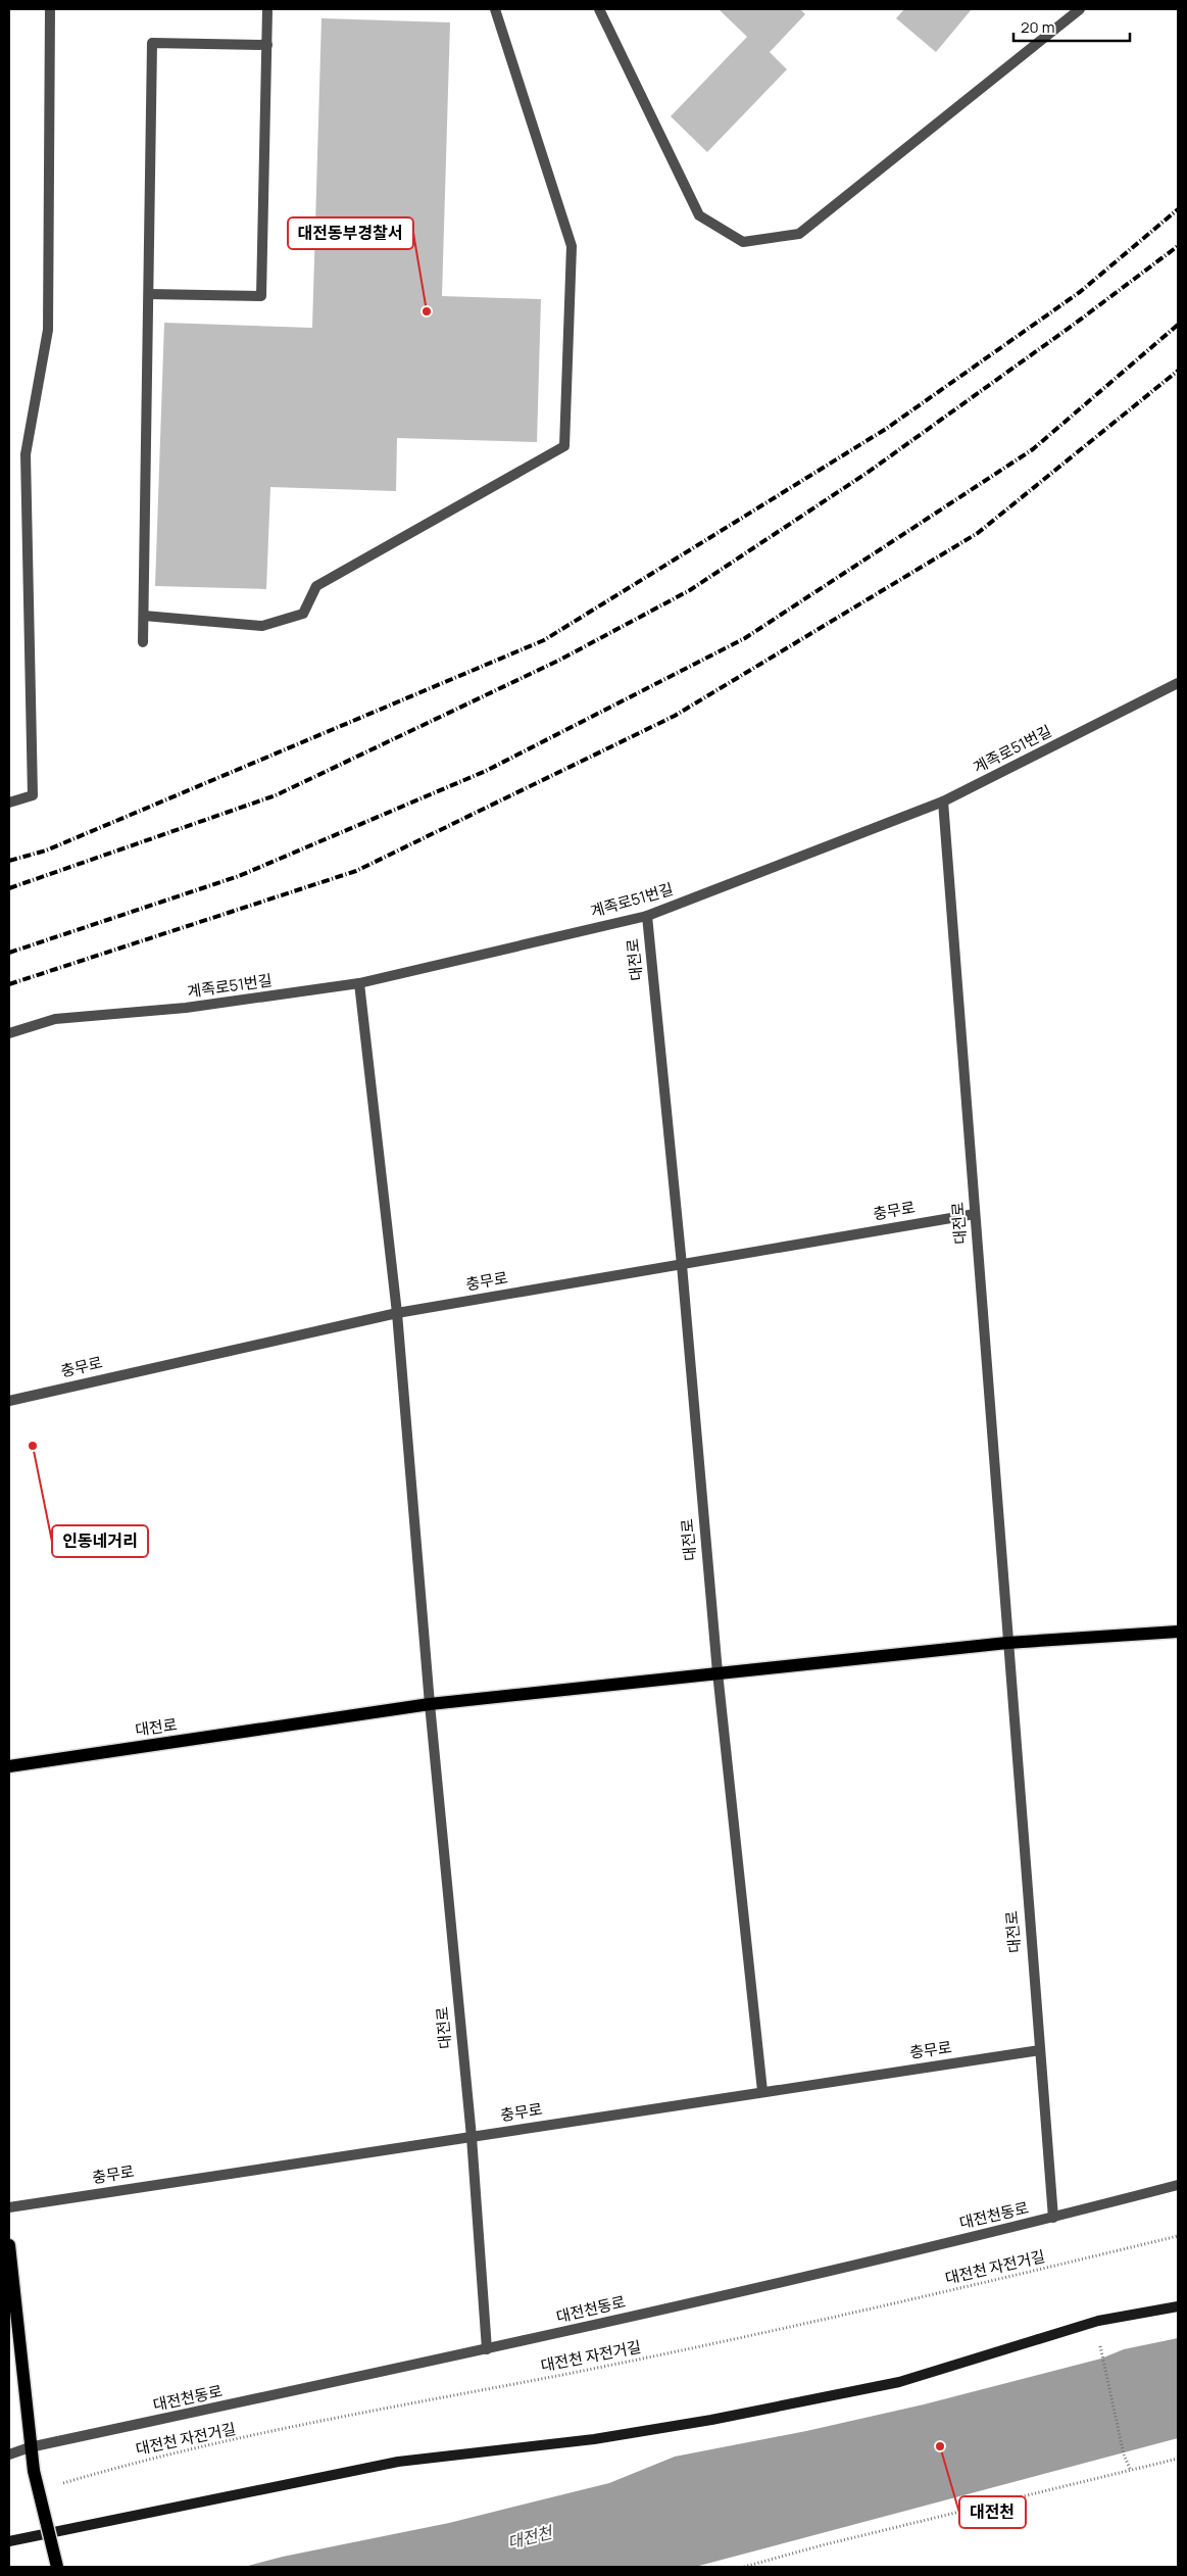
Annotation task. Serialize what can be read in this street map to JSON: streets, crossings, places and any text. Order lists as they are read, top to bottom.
{
  "streets": {
    "main road": ["대전로"],
    "street": ["계족로51번길", "충무로", "대전천동로"],
    "path": ["대전천 자전거길"]
  },
  "crossings": [
    ["계족로51번길", "대전로"],
    ["대전로", "충무로"],
    ["대전로", "대전천동로"]
  ],
  "water": ["대전천"],
  "places": ["대전동부경찰서", "인동네거리", "대전천"],
  "scale_bar": "20 m"
}
